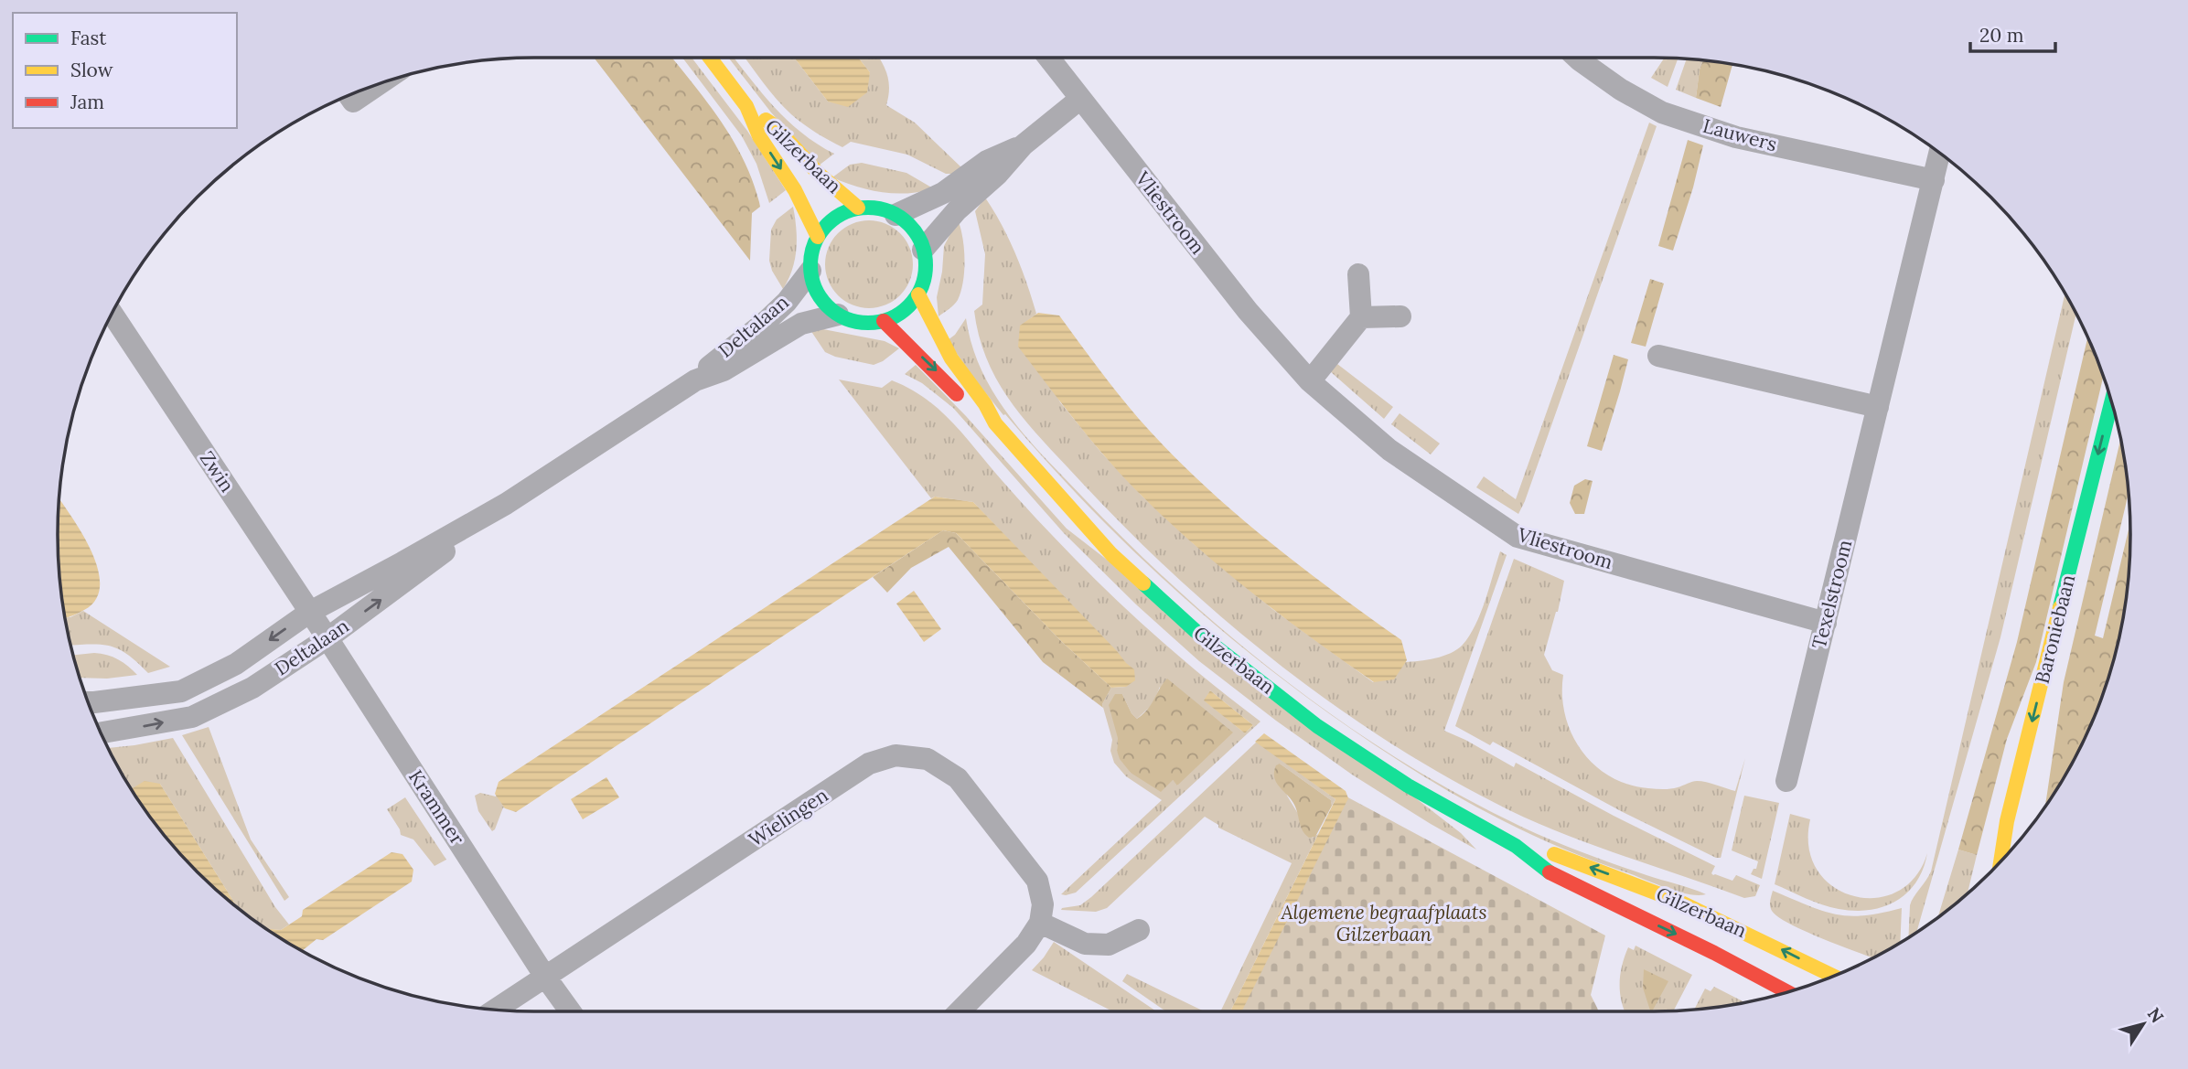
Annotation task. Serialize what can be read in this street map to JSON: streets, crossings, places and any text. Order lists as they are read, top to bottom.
{
  "streets": {
    "street": [
      "Lauwers",
      "Gilzerbaan",
      "Vliestroom",
      "Deltalaan",
      "Zwin",
      "Texelstroom",
      "Baroniebaan",
      "Krammer",
      "Wielingen"
    ]
  },
  "crossings": [
    ["Lauwers", "Texelstroom"],
    ["Gilzerbaan", "Deltalaan"],
    ["Vliestroom", "Texelstroom"],
    ["Deltalaan", "Zwin"],
    ["Deltalaan", "Krammer"],
    ["Zwin", "Krammer"],
    ["Krammer", "Wielingen"]
  ],
  "one_way": ["Baroniebaan"],
  "parks": ["Algemene begraafplaats Gilzerbaan"],
  "legend": ["Fast", "Slow", "Jam"],
  "scale_bar": "20 m",
  "north": "top right"
}
